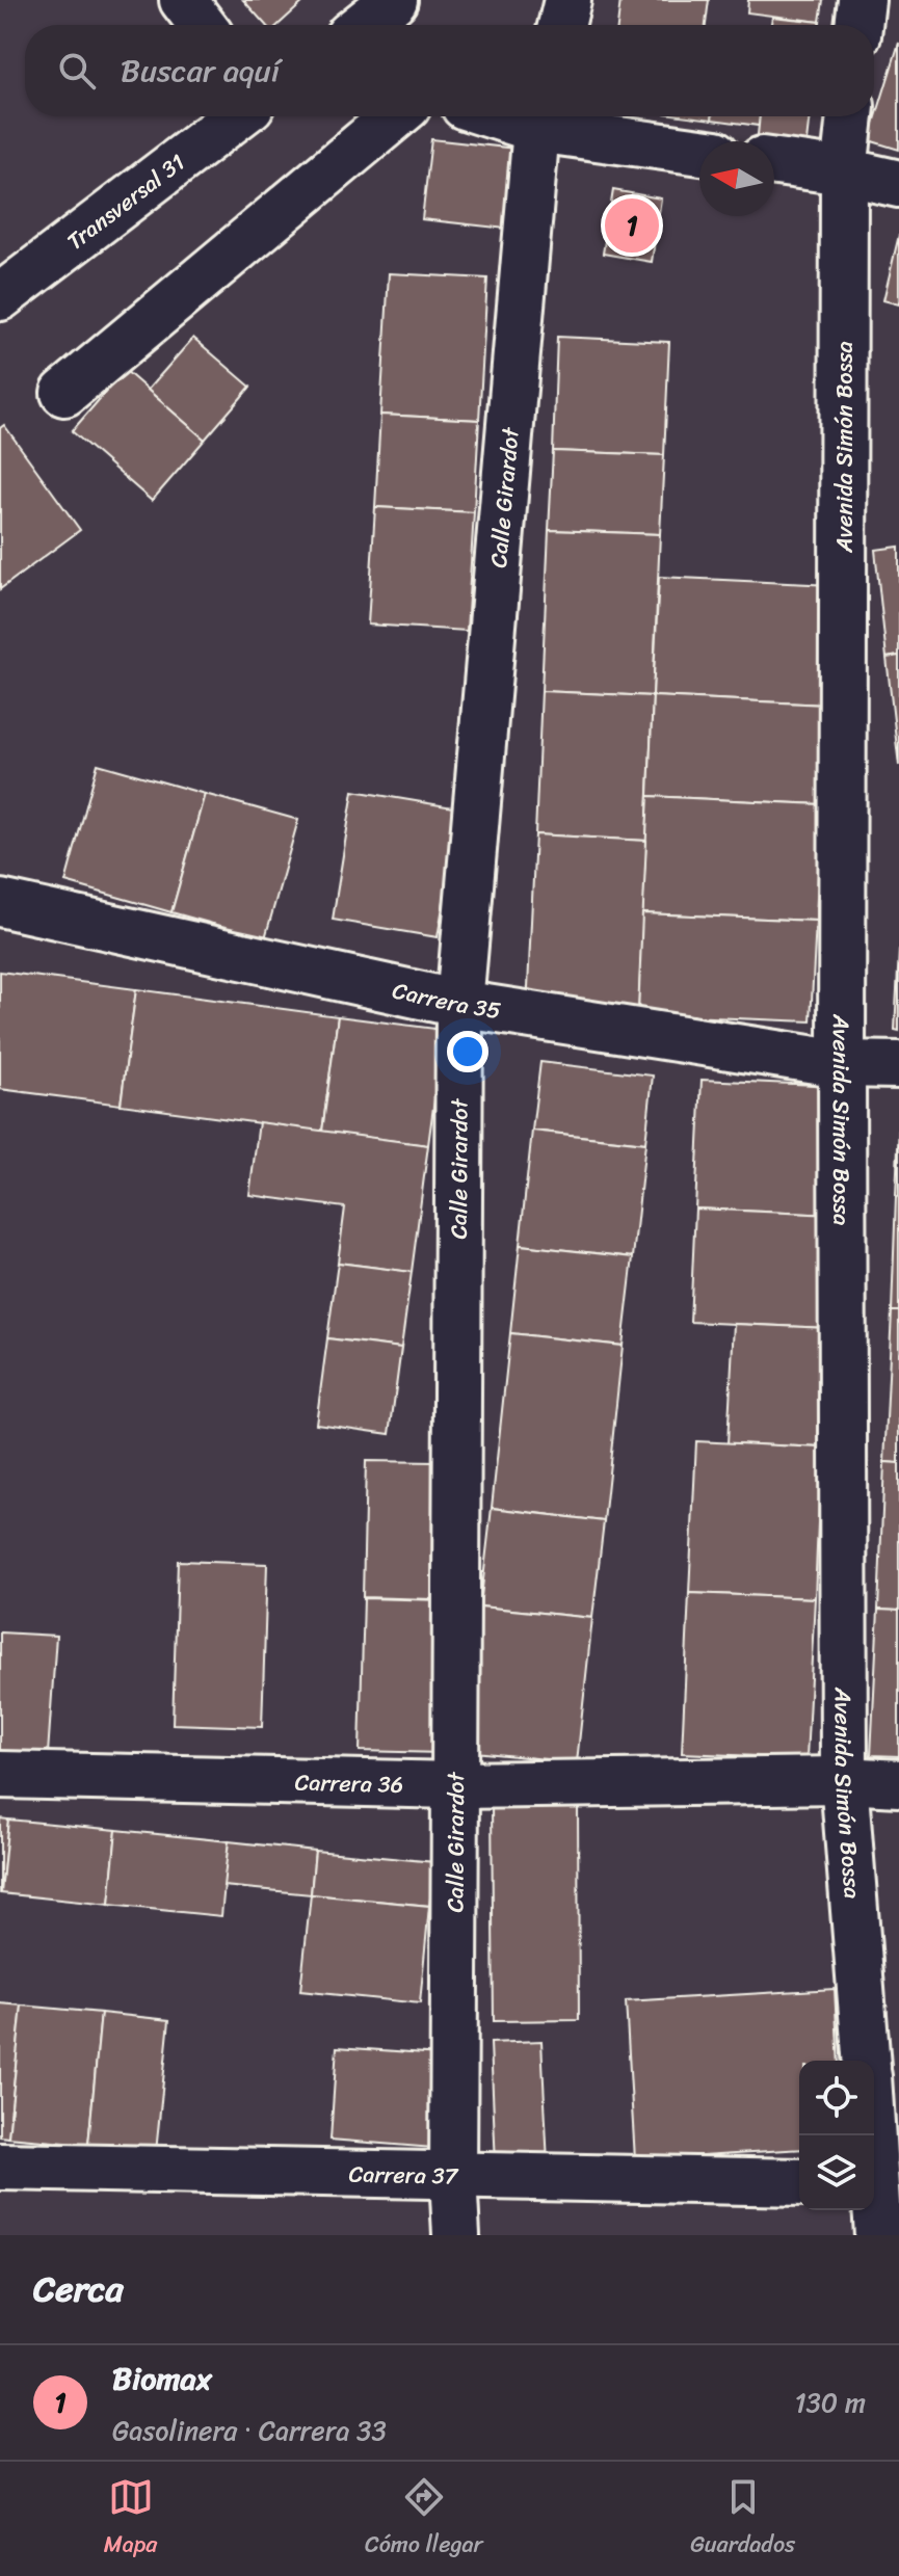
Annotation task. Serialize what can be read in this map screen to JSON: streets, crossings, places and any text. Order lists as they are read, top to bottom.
{
  "streets": {
    "street": [
      "Transversal 31",
      "Avenida Simón Bossa",
      "Calle Girardot",
      "Carrera 35",
      "Carrera 36",
      "Carrera 37"
    ]
  },
  "crossings": [
    ["Avenida Simón Bossa", "Carrera 35"],
    ["Avenida Simón Bossa", "Carrera 36"],
    ["Calle Girardot", "Carrera 35"],
    ["Calle Girardot", "Carrera 36"],
    ["Calle Girardot", "Carrera 37"]
  ],
  "north": "left",
  "page": {
    "search": "Buscar aquí",
    "pins": "1",
    "heading": "Cerca",
    "list": [
      {
        "mark": "1",
        "name": "Biomax",
        "note": "Gasolinera · Carrera 33",
        "value": "130 m"
      }
    ],
    "nav": ["Mapa", "Cómo llegar", "Guardados"]
  }
}
